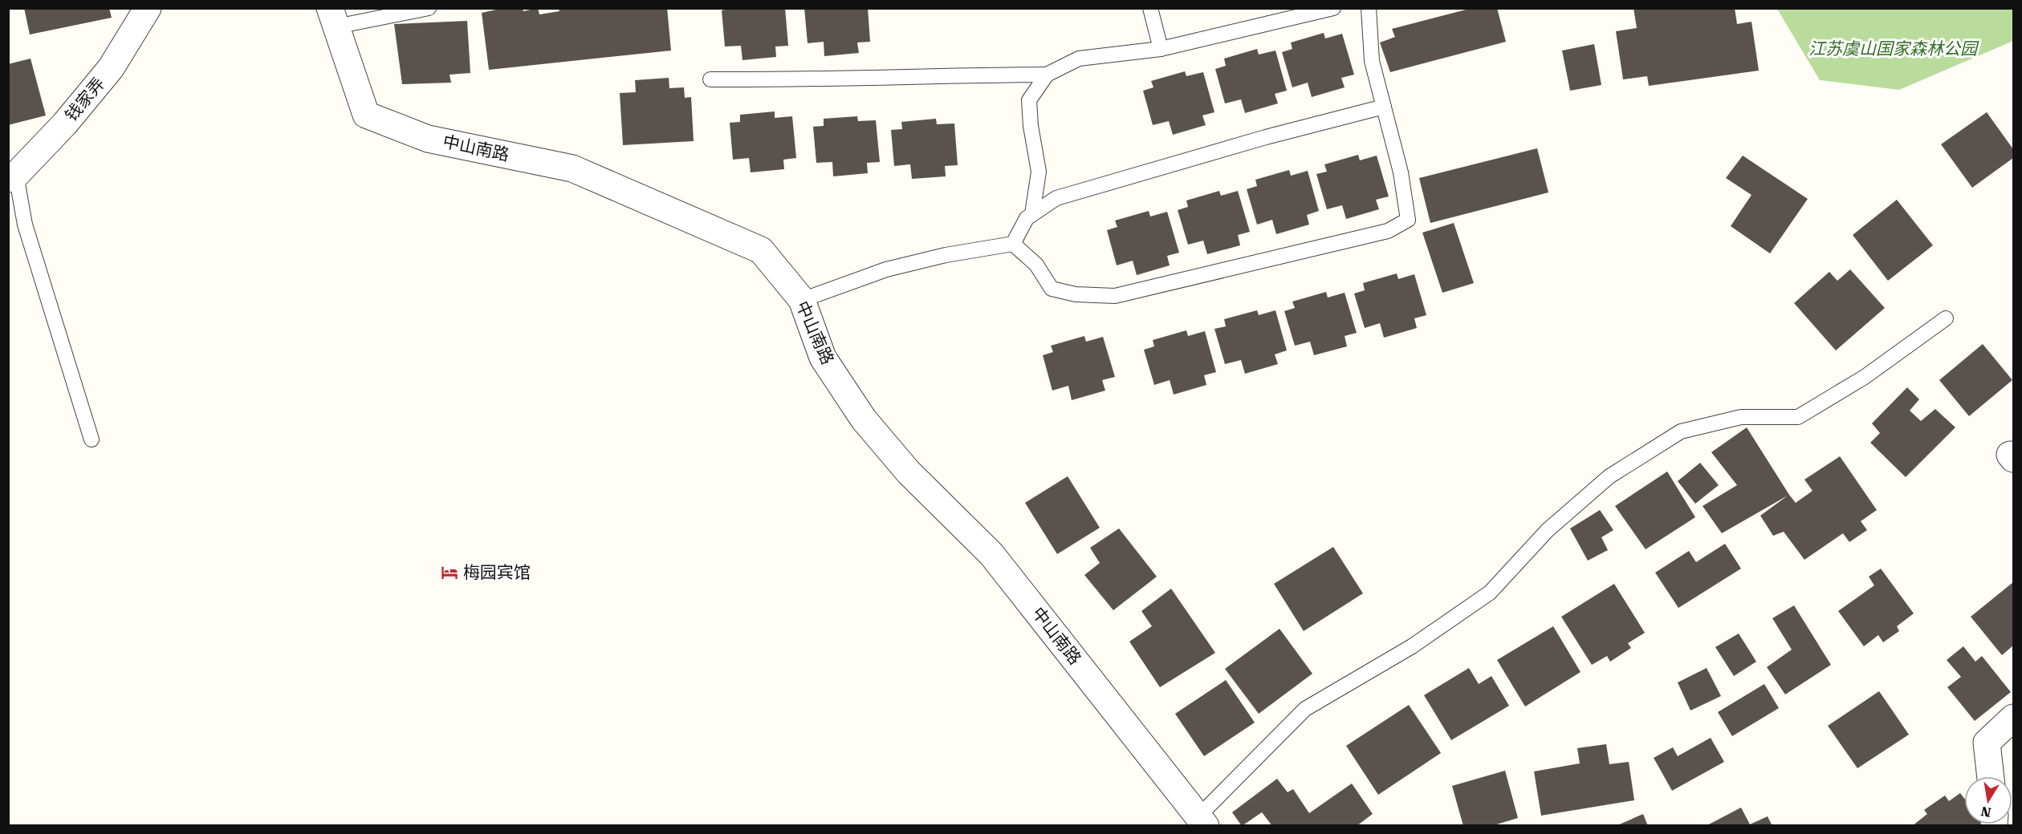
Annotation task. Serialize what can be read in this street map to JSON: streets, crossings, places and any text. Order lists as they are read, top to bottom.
{
  "streets": {
    "street": ["钱家弄", "中山南路"]
  },
  "parks": ["江苏虞山国家森林公园"],
  "places": {
    "hotel": ["梅园宾馆"]
  },
  "north": "bottom"
}
